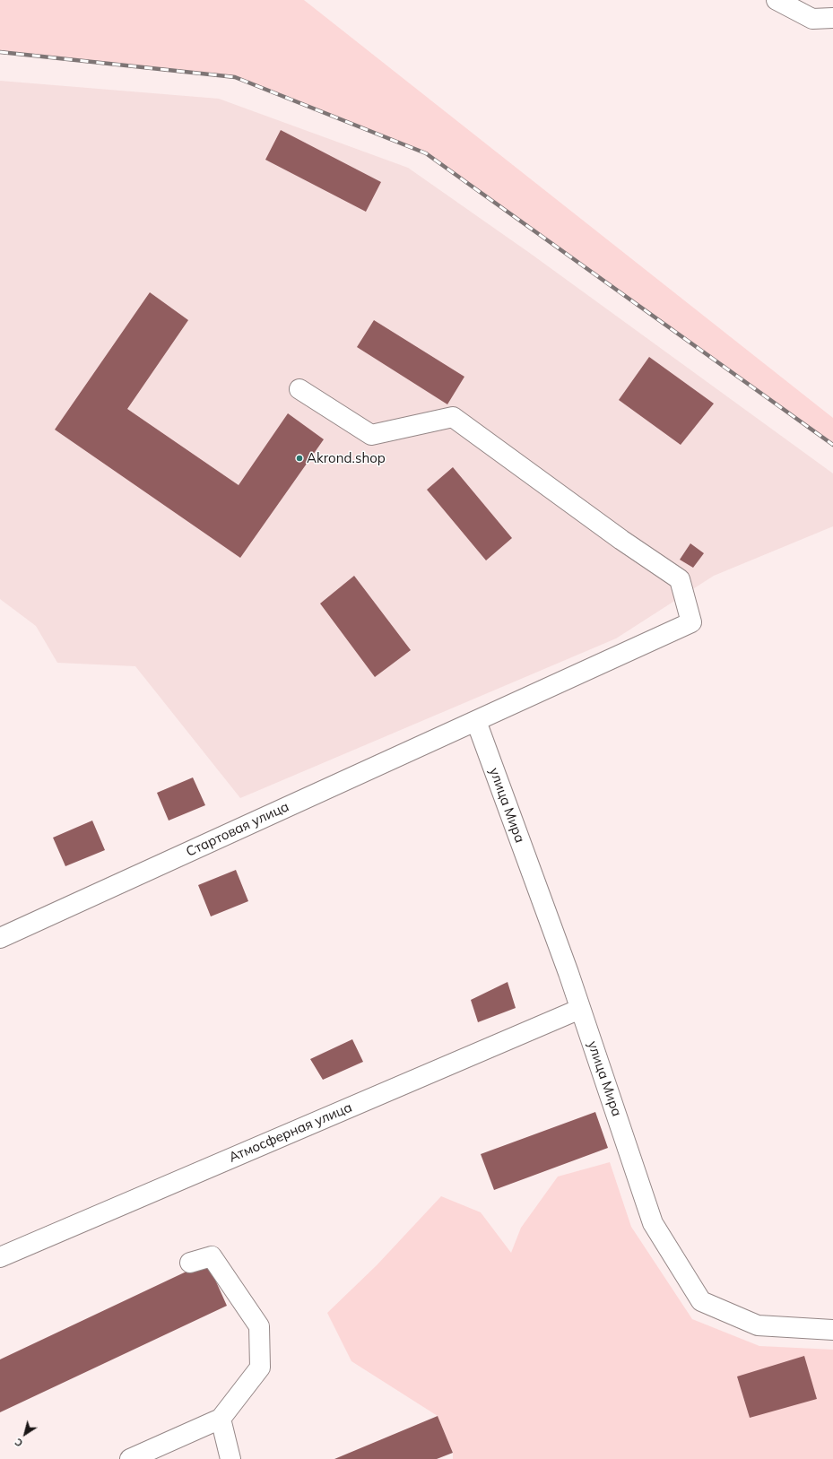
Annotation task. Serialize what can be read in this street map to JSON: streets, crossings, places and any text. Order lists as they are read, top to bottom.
{
  "streets": {
    "street": ["улица Мира", "Стартовая улица", "Атмосферная улица"]
  },
  "crossings": [
    ["улица Мира", "Стартовая улица"],
    ["улица Мира", "Атмосферная улица"]
  ],
  "places": ["Akrond.shop"],
  "north": "bottom left"
}
